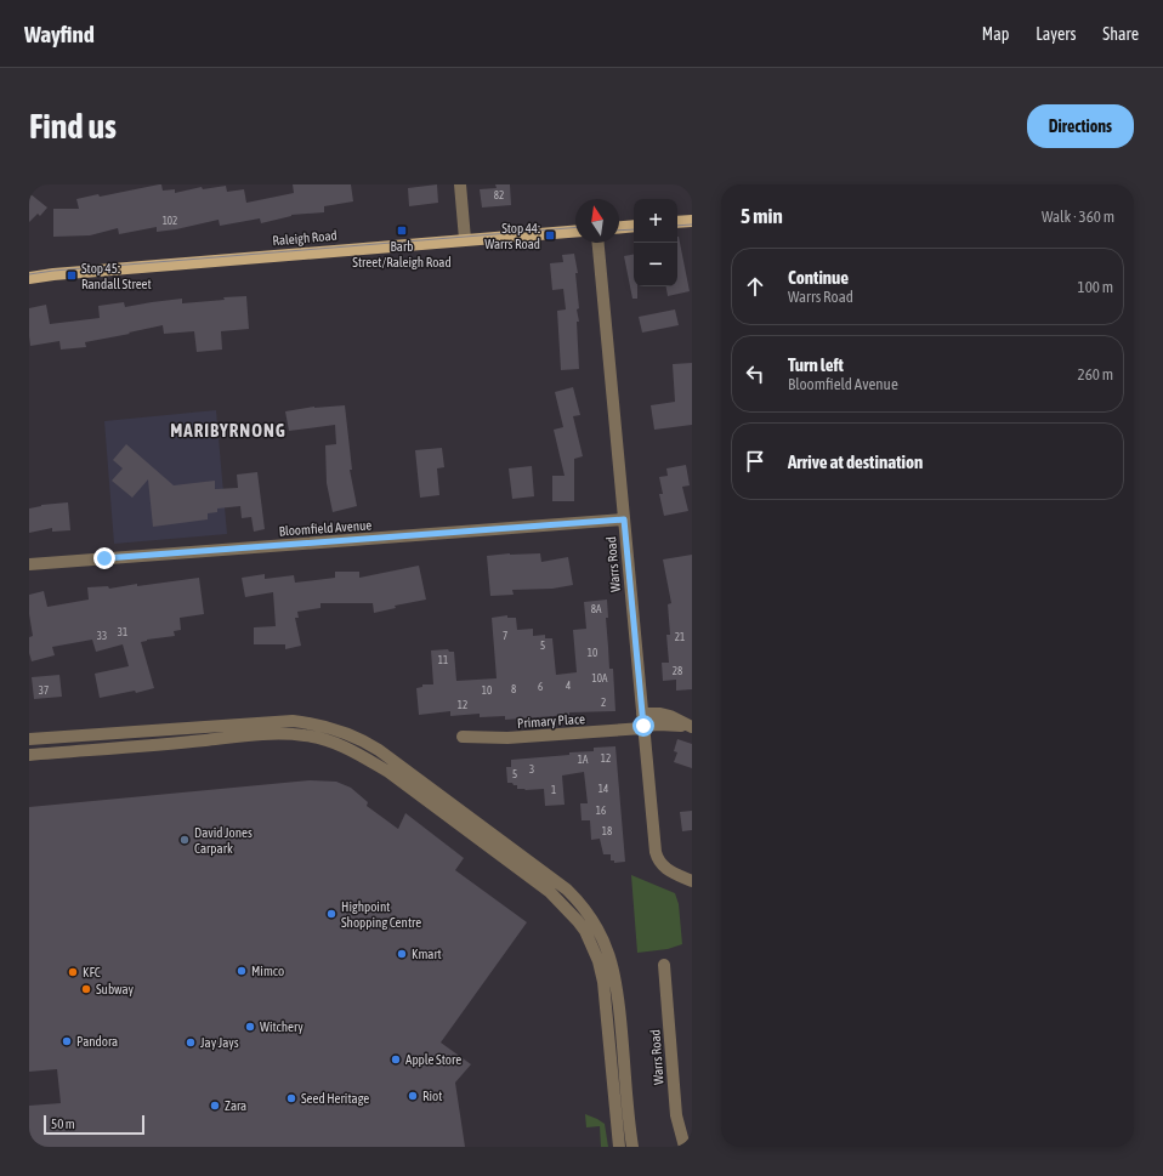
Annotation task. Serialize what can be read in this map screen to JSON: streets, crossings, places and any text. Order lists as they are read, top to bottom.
{
  "streets": {
    "main road": ["Raleigh Road"],
    "street": ["Bloomfield Avenue", "Warrs Road", "Primary Place"]
  },
  "crossings": [
    ["Bloomfield Avenue", "Warrs Road"],
    ["Warrs Road", "Primary Place"]
  ],
  "districts": ["MARIBYRNONG"],
  "places": {
    "transit": ["Barb Street/Raleigh Road", "Stop 44: Warrs Road", "Stop 45: Randall Street"],
    "other": [
      "David Jones Carpark",
      "Highpoint Shopping Centre",
      "Kmart",
      "Mimco",
      "KFC",
      "Subway",
      "Witchery",
      "Pandora",
      "Jay Jays",
      "Apple Store",
      "Riot",
      "Seed Heritage",
      "Zara"
    ]
  },
  "house_numbers": [
    "82",
    "102",
    "8A",
    "31",
    "33",
    "7",
    "21",
    "5",
    "10",
    "11",
    "28",
    "10A",
    "4",
    "6",
    "8",
    "37",
    "10",
    "2",
    "12",
    "12",
    "1A",
    "3",
    "5",
    "14",
    "1",
    "16",
    "18"
  ],
  "scale_bar": "50 m",
  "north": "top",
  "page": {
    "header": "Wayfind",
    "nav": ["Map", "Layers", "Share"],
    "buttons": "Directions",
    "title": "Find us",
    "heading": ["5 min", "Walk · 360 m"],
    "map_buttons": ["+", "−"],
    "list": [
      ["Continue", "Warrs Road", "100 m"],
      ["Turn left", "Bloomfield Avenue", "260 m"],
      "Arrive at destination"
    ],
    "scale": "50 m"
  }
}
